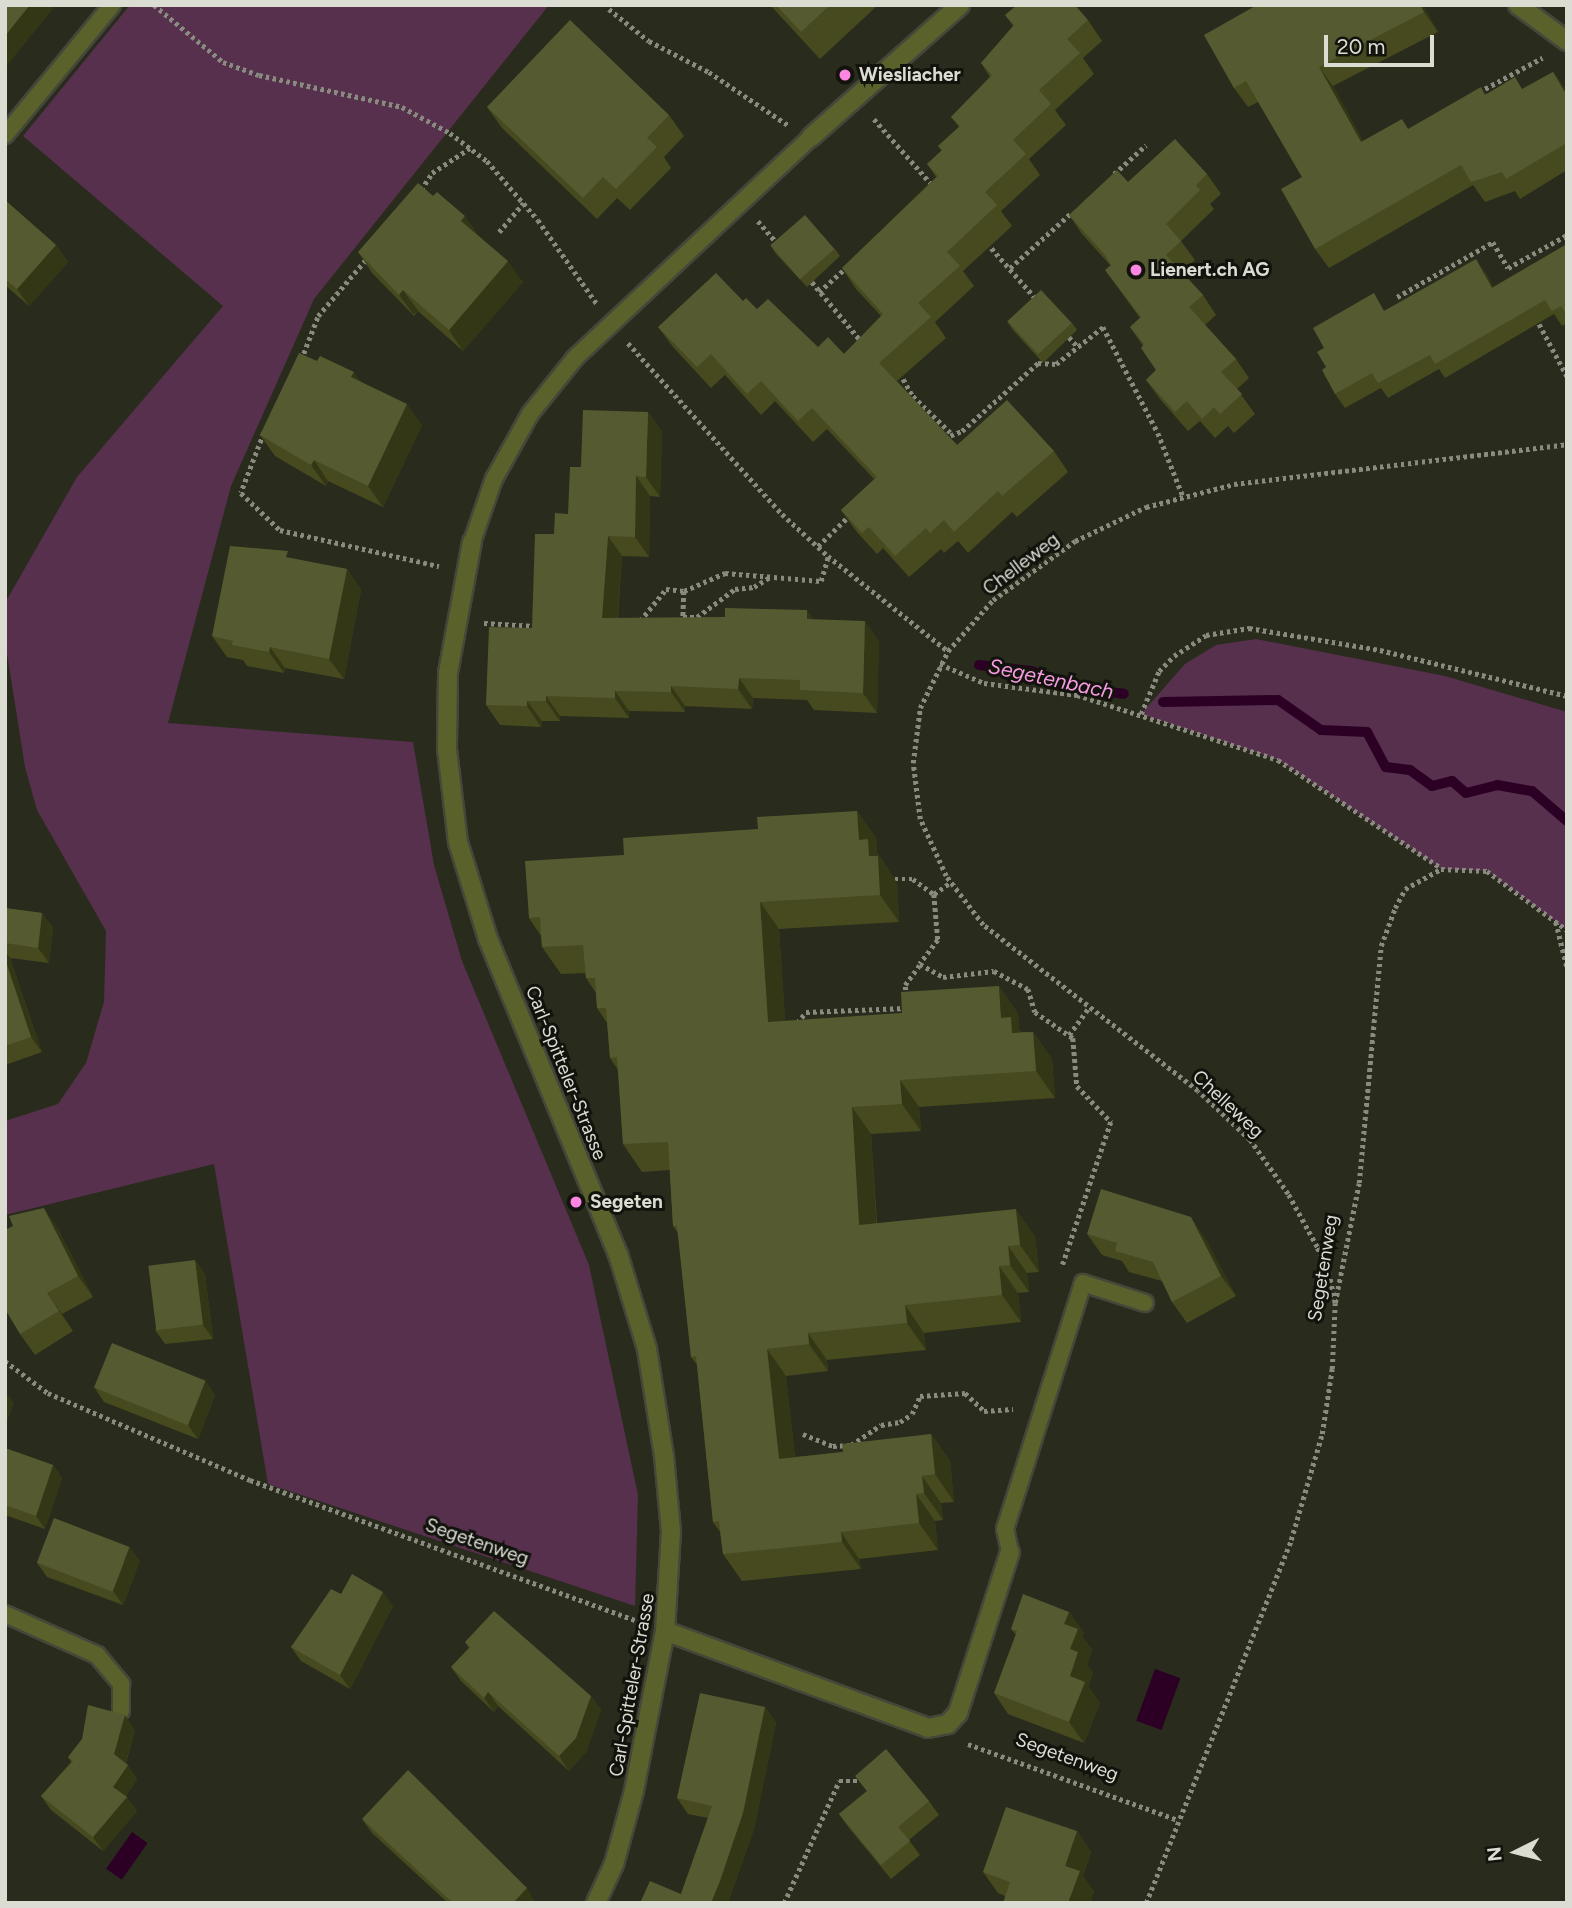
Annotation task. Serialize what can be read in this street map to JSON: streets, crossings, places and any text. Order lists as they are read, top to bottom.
{
  "streets": {
    "street": ["Carl-Spitteler-Strasse"],
    "path": ["Chelleweg", "Segetenweg"]
  },
  "crossings": [
    ["Chelleweg", "Segetenweg"],
    ["Carl-Spitteler-Strasse", "Segetenweg"]
  ],
  "water": ["Segetenbach"],
  "places": ["Wiesliacher", "Lienert.ch AG", "Segeten"],
  "scale_bar": "20 m",
  "north": "left"
}
